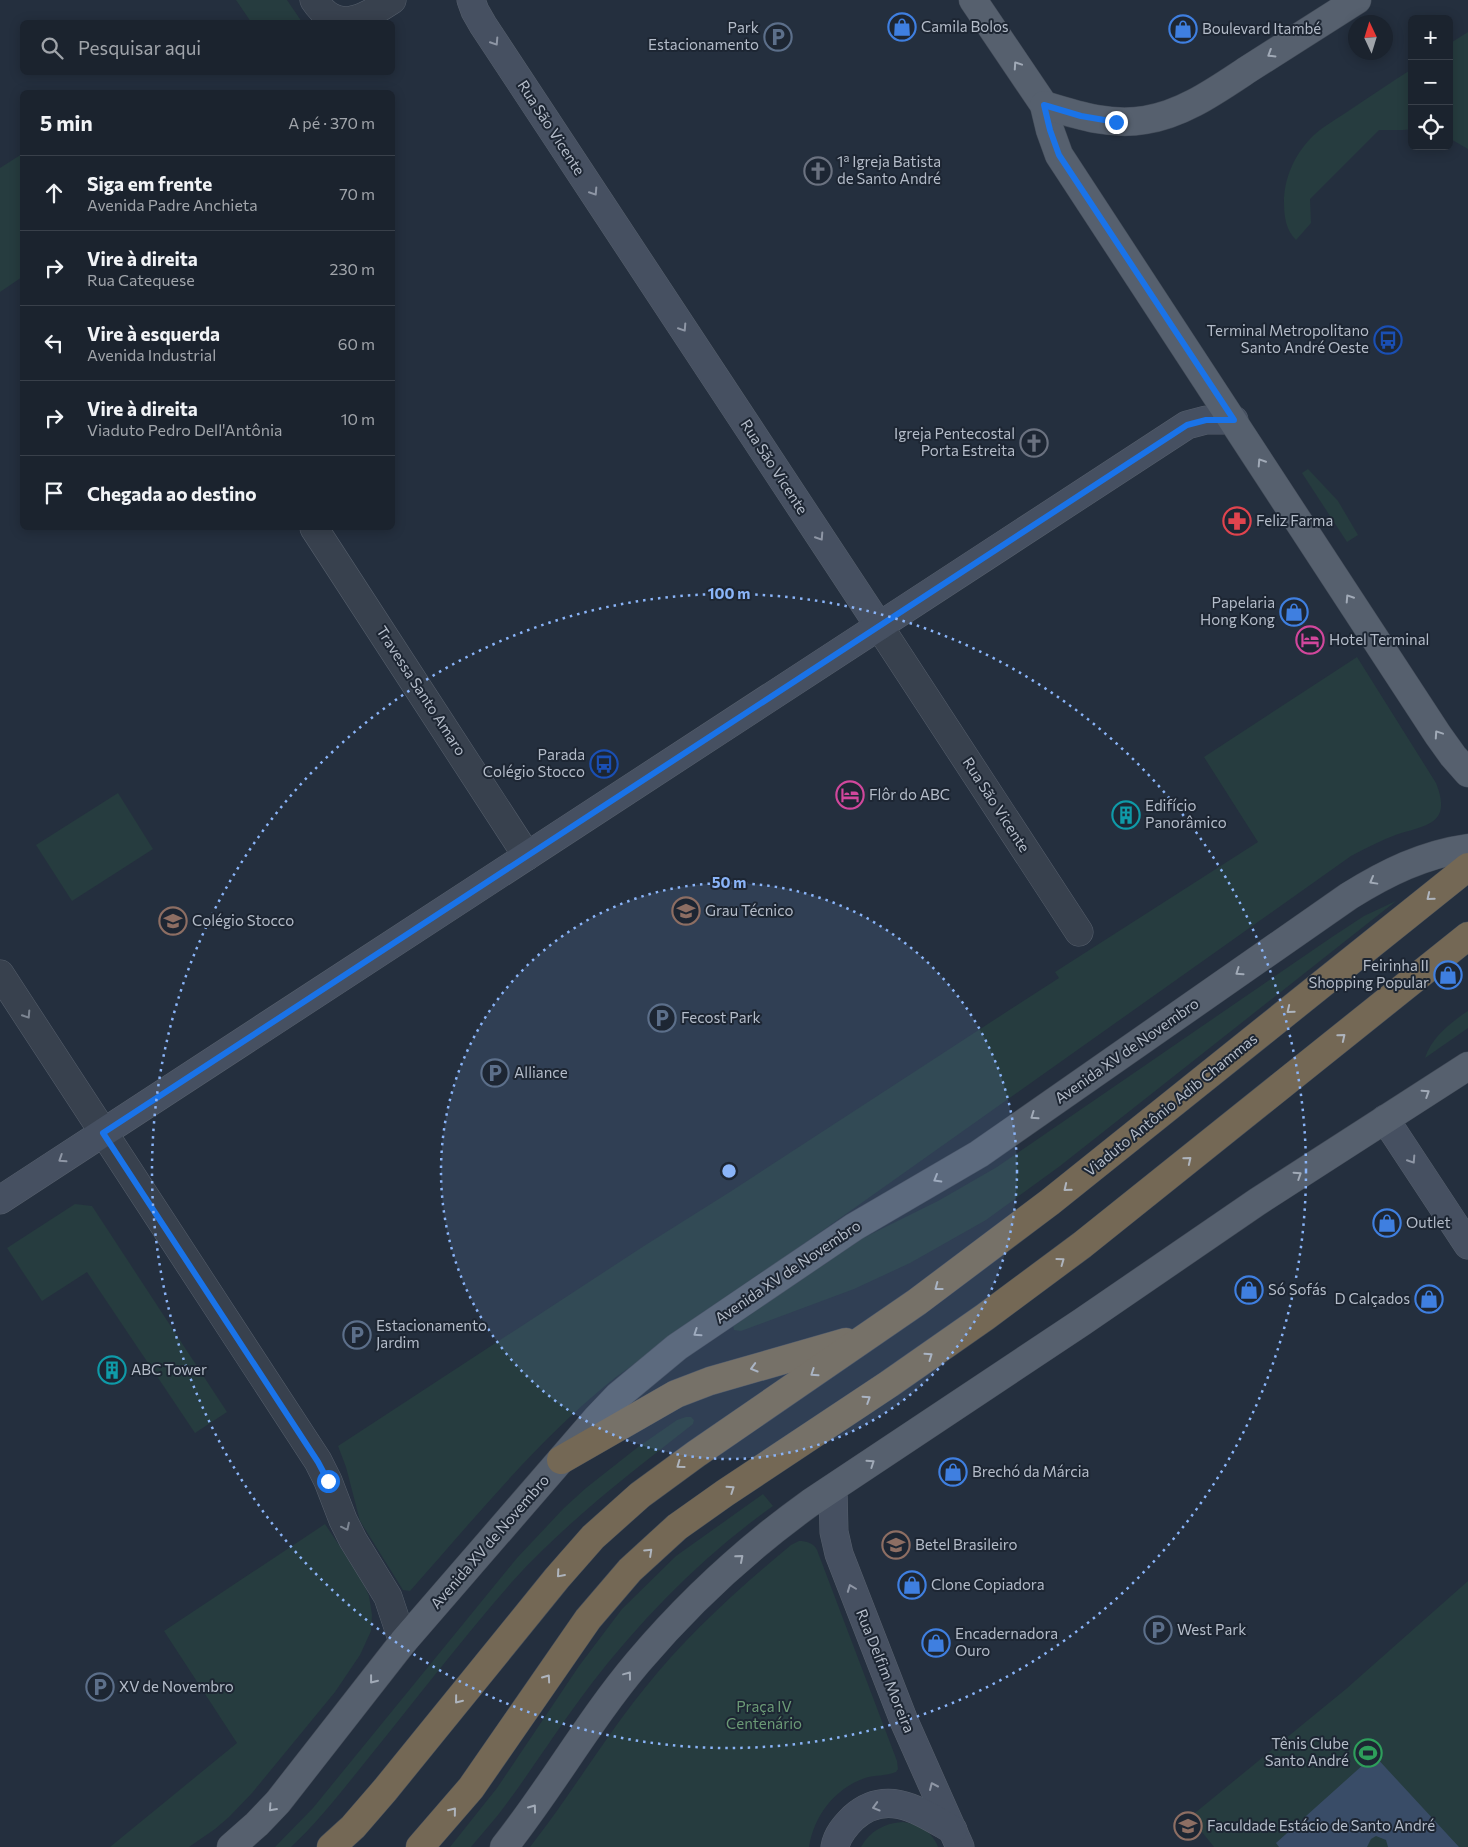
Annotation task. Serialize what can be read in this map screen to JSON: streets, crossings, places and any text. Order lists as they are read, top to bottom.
{
  "streets": {
    "highway": ["Viaduto Antônio Adib Chammas"],
    "main road": ["Rua São Vicente", "Avenida XV de Novembro", "Rua Delfim Moreira"],
    "street": ["Travessa Santo Amaro"]
  },
  "one_way": ["Rua São Vicente", "Rua Delfim Moreira"],
  "parks": ["Praça IV Centenário"],
  "places": {
    "shop": [
      "Camila Bolos",
      "Boulevard Itambé",
      "Papelaria Hong Kong",
      "Feirinha II Shopping Popular",
      "Outlet",
      "Só Sofás",
      "D Calçados",
      "Brechó da Márcia",
      "Clone Copiadora",
      "Encadernadora Ouro"
    ],
    "parking": [
      "Park Estacionamento",
      "Fecost Park",
      "Alliance",
      "Estacionamento Jardim",
      "West Park",
      "XV de Novembro"
    ],
    "church": ["1ª Igreja Batista de Santo André", "Igreja Pentecostal Porta Estreita"],
    "bus stop": ["Terminal Metropolitano Santo André Oeste", "Parada Colégio Stocco"],
    "pharmacy": ["Feliz Farma"],
    "hotel": ["Hotel Terminal", "Flôr do ABC"],
    "building": ["Edifício Panorâmico", "ABC Tower"],
    "school or university": [
      "Grau Técnico",
      "Colégio Stocco",
      "Betel Brasileiro",
      "Faculdade Estácio de Santo André"
    ],
    "sports": ["Tênis Clube Santo André"]
  },
  "north": "top",
  "page": {
    "map_buttons": ["+", "−"],
    "search": "Pesquisar aqui",
    "heading": ["5 min", "A pé · 370 m"],
    "list": [
      ["Siga em frente", "Avenida Padre Anchieta", "70 m"],
      ["Vire à direita", "Rua Catequese", "230 m"],
      ["Vire à esquerda", "Avenida Industrial", "60 m"],
      ["Vire à direita", "Viaduto Pedro Dell'Antônia", "10 m"],
      "Chegada ao destino"
    ]
  },
  "rings": ["100 m", "50 m"]
}
